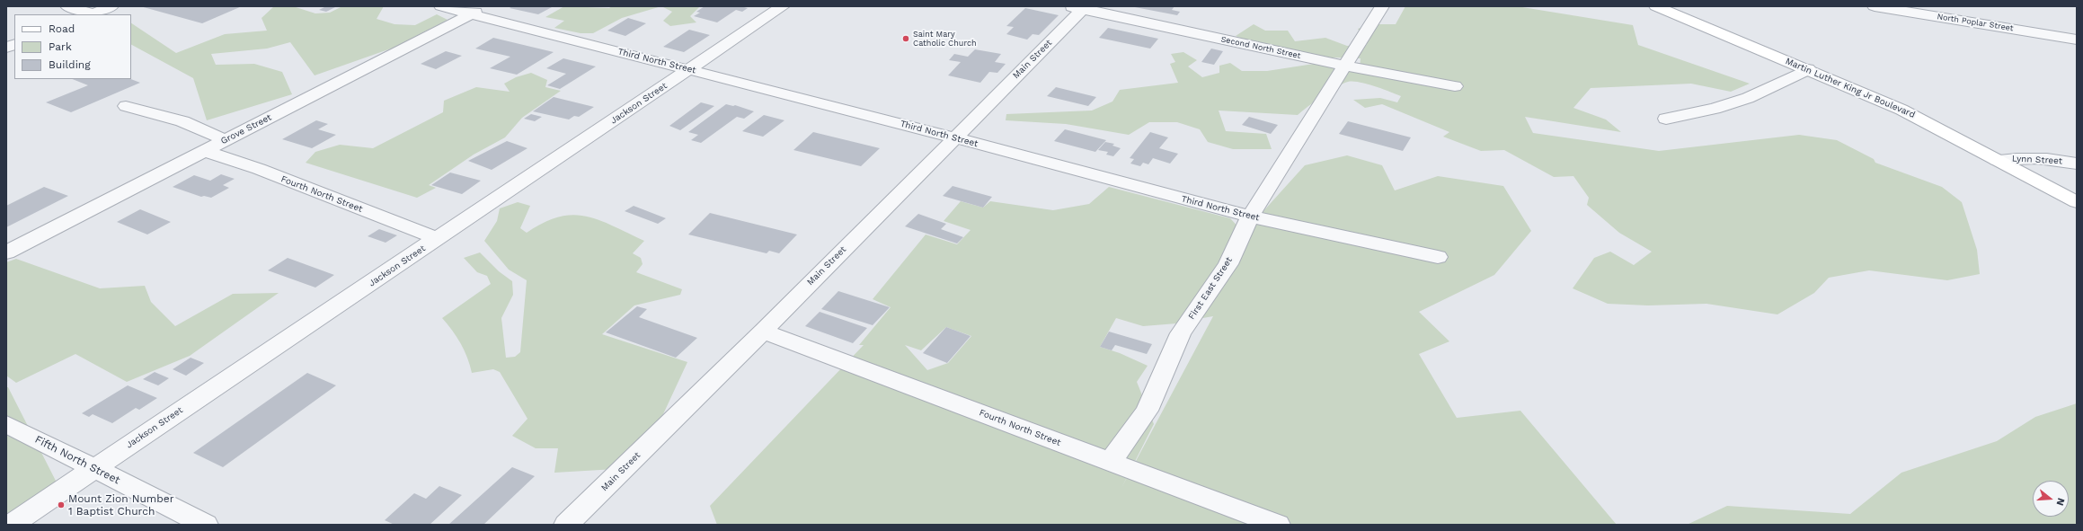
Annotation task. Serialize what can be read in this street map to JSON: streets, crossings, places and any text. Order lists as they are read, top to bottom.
{
  "streets": {
    "street": [
      "North Poplar Street",
      "Second North Street",
      "Main Street",
      "Third North Street",
      "Martin Luther King Jr Boulevard",
      "Jackson Street",
      "Grove Street",
      "Lynn Street",
      "Fourth North Street",
      "First East Street",
      "Fifth North Street"
    ]
  },
  "crossings": [
    ["Second North Street", "Main Street"],
    ["Second North Street", "First East Street"],
    ["Main Street", "Third North Street"],
    ["Main Street", "Fourth North Street"],
    ["Third North Street", "Jackson Street"],
    ["Third North Street", "Grove Street"],
    ["Third North Street", "First East Street"],
    ["Martin Luther King Jr Boulevard", "Lynn Street"],
    ["Jackson Street", "Fourth North Street"],
    ["Jackson Street", "Fifth North Street"],
    ["Grove Street", "Fourth North Street"],
    ["Fourth North Street", "First East Street"]
  ],
  "places": ["Saint Mary Catholic Church", "Mount Zion Number 1 Baptist Church"],
  "legend": ["Road", "Park", "Building"],
  "north": "right"
}
